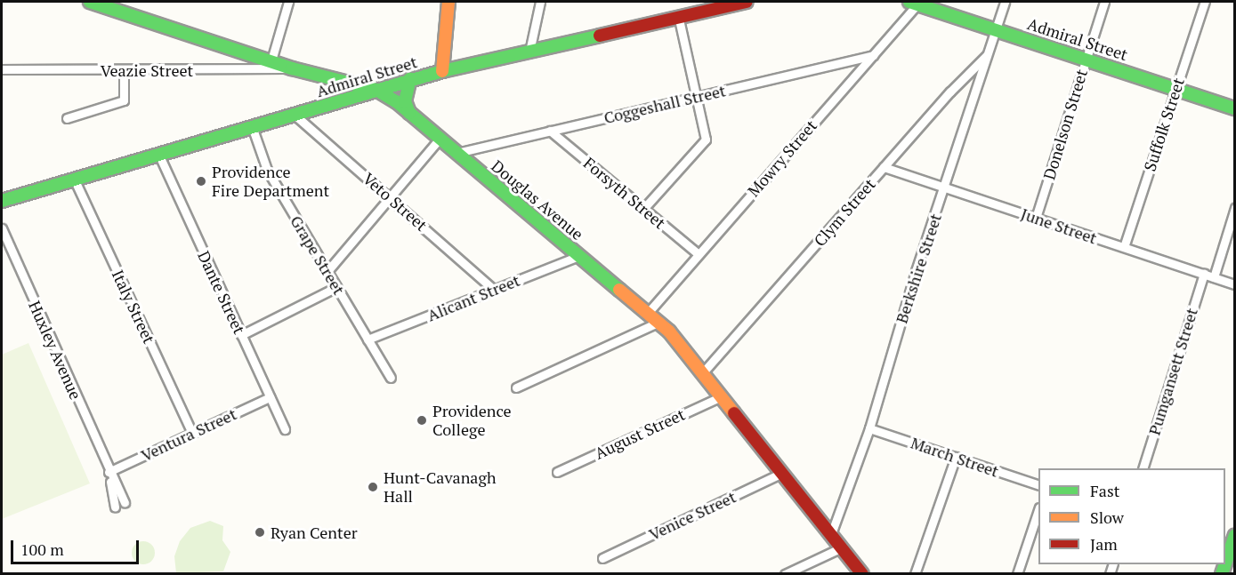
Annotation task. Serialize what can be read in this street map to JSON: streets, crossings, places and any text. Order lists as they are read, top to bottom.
{
  "streets": {
    "main road": ["Admiral Street", "Douglas Avenue"],
    "street": [
      "Veazie Street",
      "Coggeshall Street",
      "Donelson Street",
      "Suffolk Street",
      "Mowry Street",
      "Forsyth Street",
      "Veto Street",
      "Clym Street",
      "June Street",
      "Grape Street",
      "Berkshire Street",
      "Dante Street",
      "Alicant Street",
      "Italy Street",
      "Huxley Avenue",
      "Pumgansett Street",
      "August Street",
      "Ventura Street",
      "March Street",
      "Venice Street"
    ]
  },
  "crossings": [
    ["Admiral Street", "Donelson Street"],
    ["Admiral Street", "Suffolk Street"],
    ["Admiral Street", "Mowry Street"],
    ["Admiral Street", "Douglas Avenue"],
    ["Admiral Street", "Veto Street"],
    ["Admiral Street", "Grape Street"],
    ["Admiral Street", "Berkshire Street"],
    ["Admiral Street", "Dante Street"],
    ["Admiral Street", "Italy Street"],
    ["Veazie Street", "Douglas Avenue"],
    ["Coggeshall Street", "Mowry Street"],
    ["Coggeshall Street", "Forsyth Street"],
    ["Coggeshall Street", "Douglas Avenue"],
    ["Donelson Street", "June Street"],
    ["Suffolk Street", "June Street"],
    ["Mowry Street", "Forsyth Street"],
    ["Mowry Street", "Douglas Avenue"],
    ["Douglas Avenue", "Clym Street"],
    ["Douglas Avenue", "Berkshire Street"],
    ["Douglas Avenue", "Alicant Street"],
    ["Douglas Avenue", "August Street"],
    ["Douglas Avenue", "Venice Street"],
    ["Veto Street", "Alicant Street"],
    ["Clym Street", "June Street"],
    ["Clym Street", "Berkshire Street"],
    ["June Street", "Berkshire Street"],
    ["June Street", "Pumgansett Street"],
    ["Grape Street", "Alicant Street"],
    ["Berkshire Street", "March Street"],
    ["Dante Street", "Ventura Street"],
    ["Italy Street", "Ventura Street"],
    ["Huxley Avenue", "Ventura Street"]
  ],
  "places": [
    "Providence Fire Department",
    "Providence College",
    "Hunt-Cavanagh Hall",
    "Ryan Center"
  ],
  "legend": ["Fast", "Slow", "Jam"],
  "scale_bar": "100 m"
}
